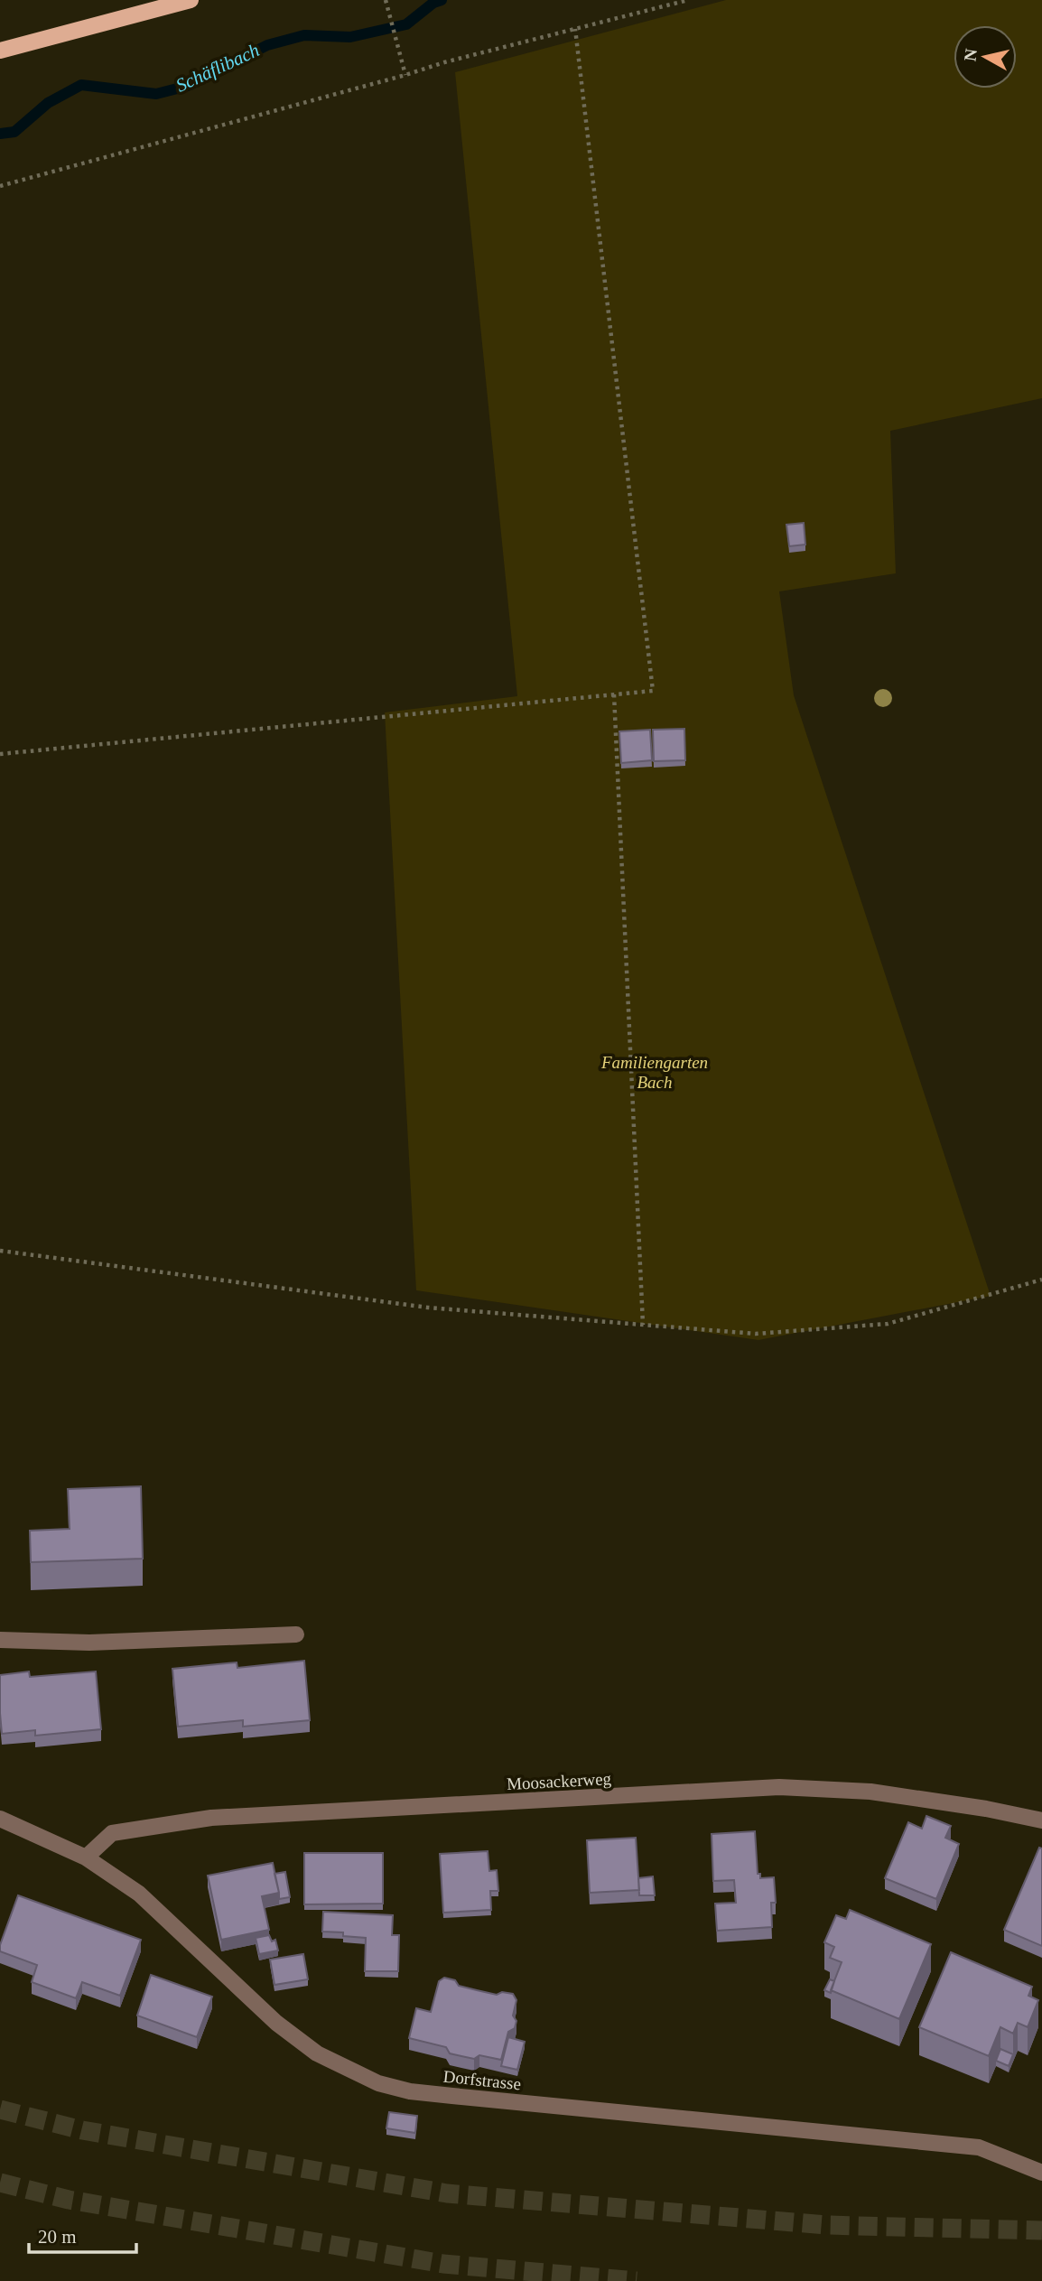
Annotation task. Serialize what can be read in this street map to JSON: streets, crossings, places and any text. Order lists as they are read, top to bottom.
{
  "streets": {
    "street": ["Moosackerweg", "Dorfstrasse"]
  },
  "crossings": [
    ["Moosackerweg", "Dorfstrasse"]
  ],
  "water": ["Schäflibach"],
  "parks": ["Familiengarten Bach"],
  "scale_bar": "20 m",
  "north": "left"
}
